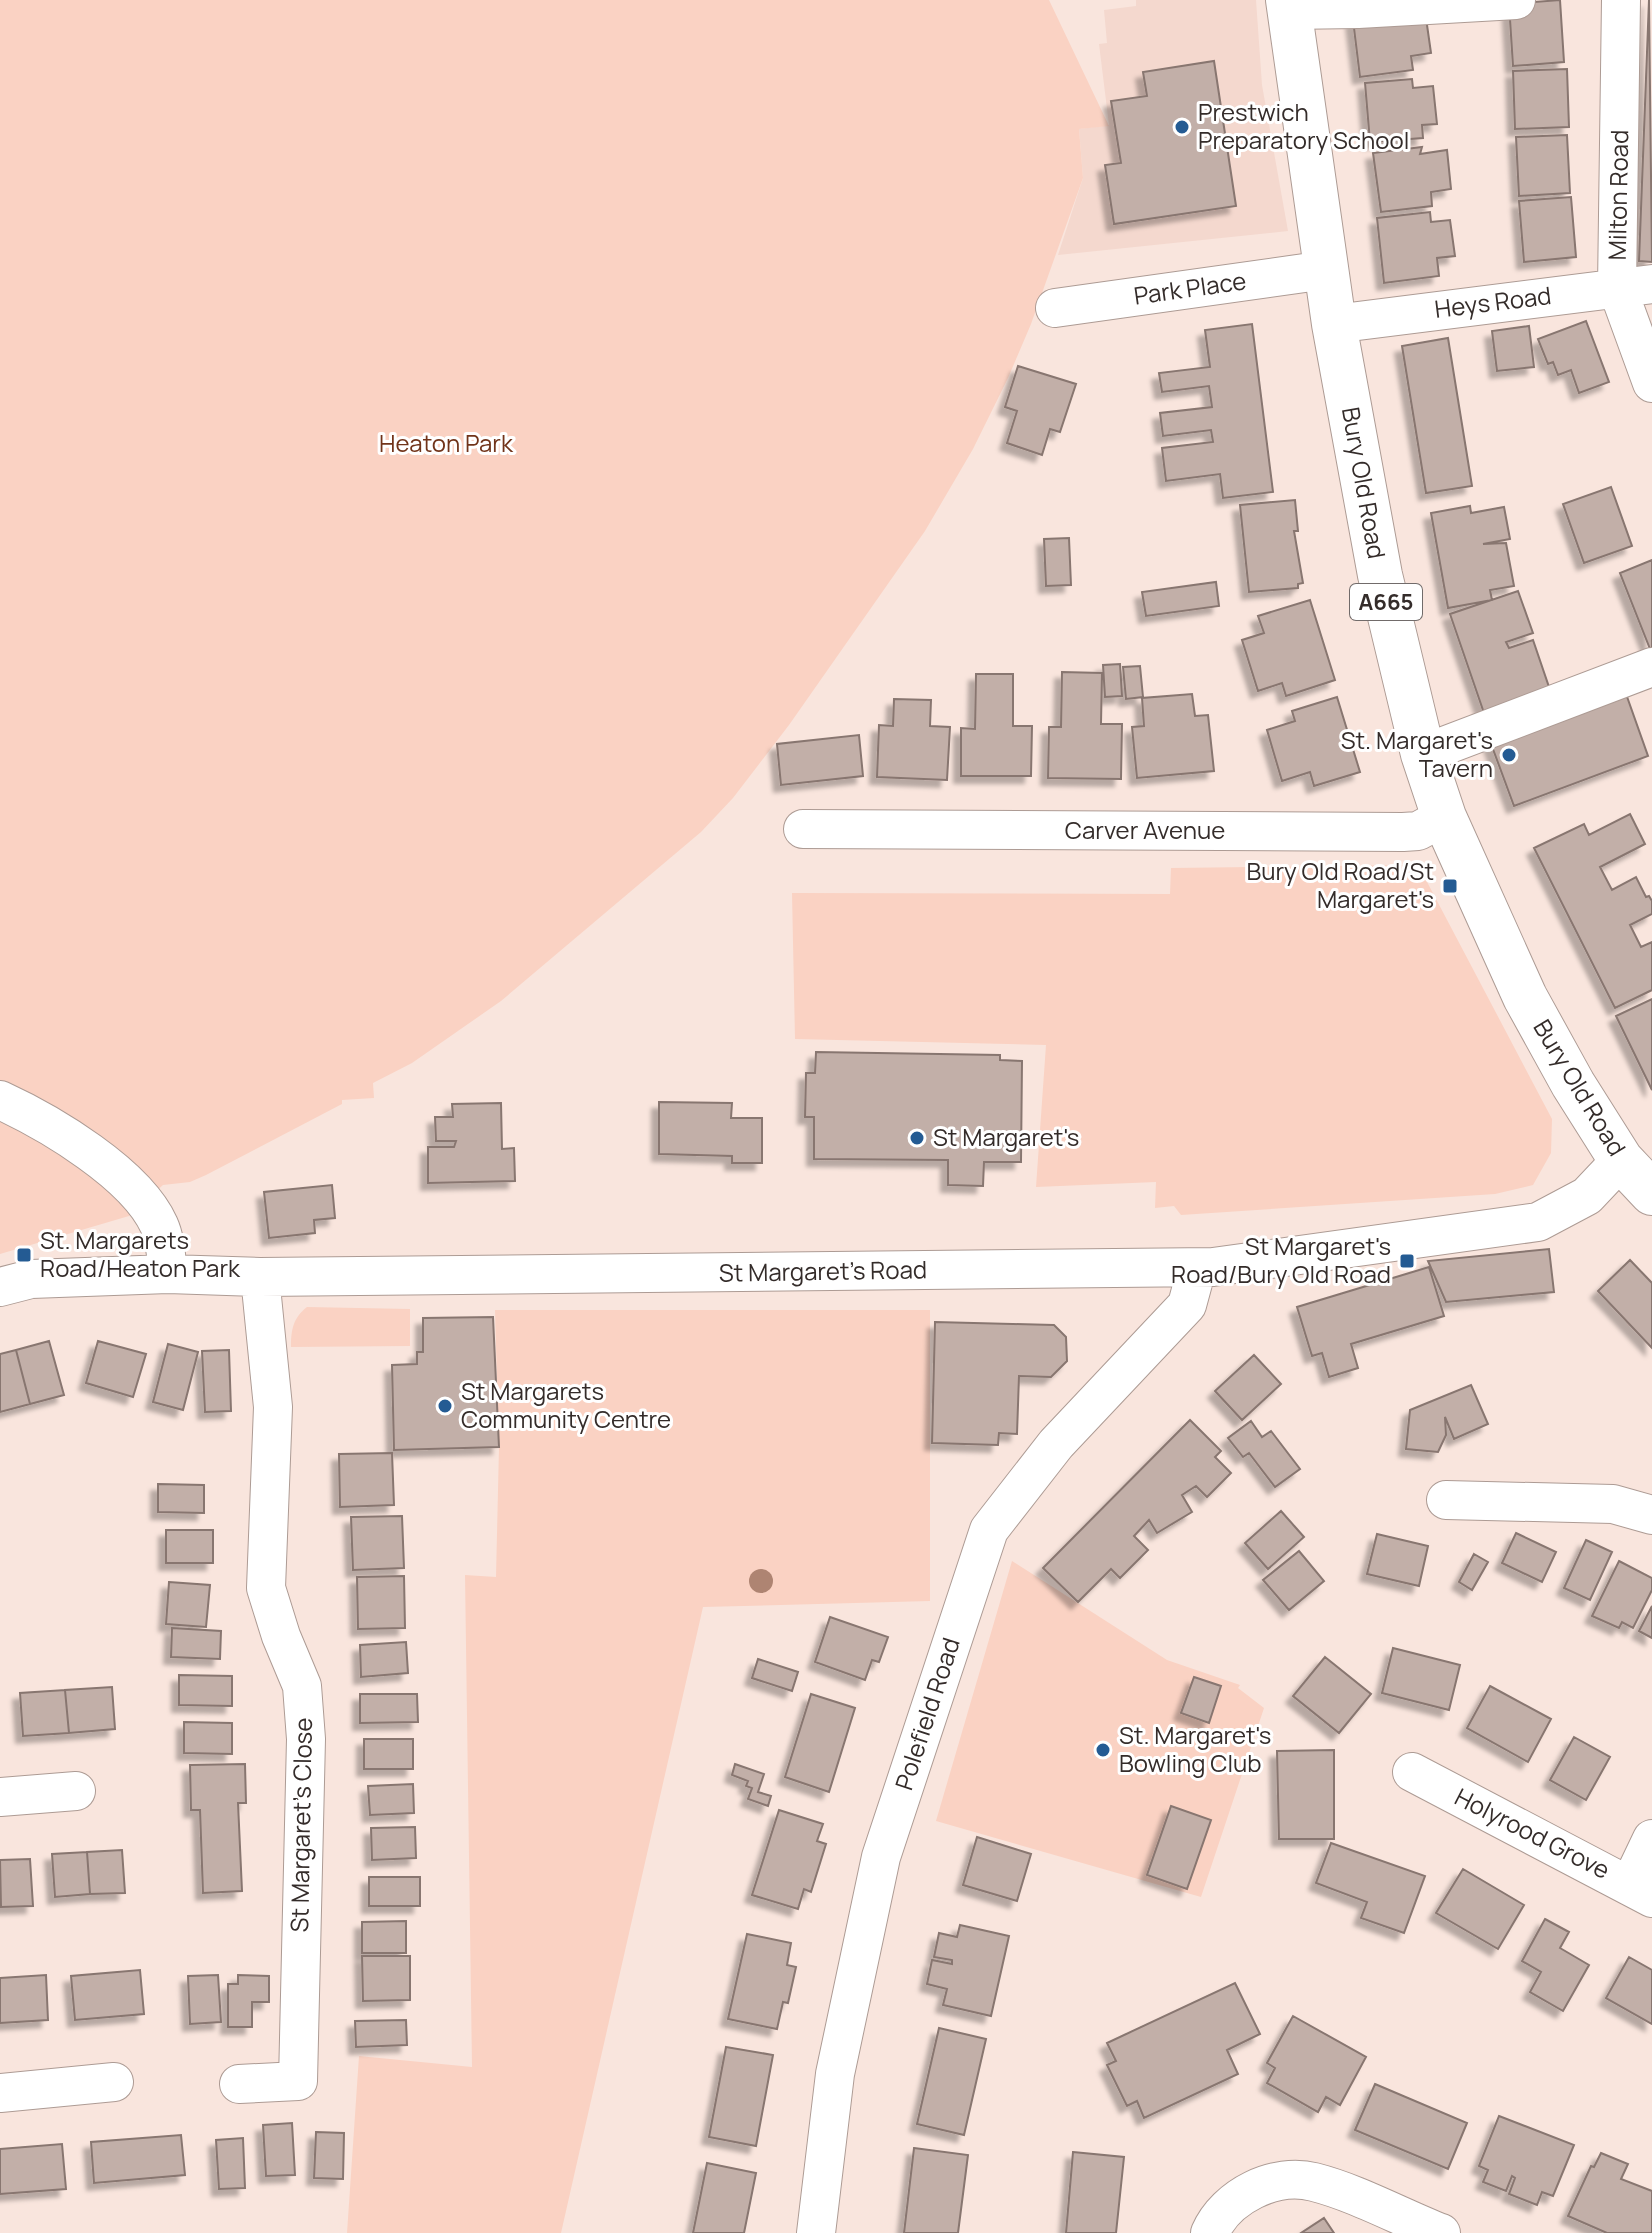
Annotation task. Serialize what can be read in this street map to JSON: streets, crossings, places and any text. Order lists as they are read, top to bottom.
{
  "streets": {
    "main road": ["Bury Old Road", "A665"],
    "street": [
      "Milton Road",
      "Park Place",
      "Heys Road",
      "Carver Avenue",
      "St Margaret's Road",
      "Polefield Road",
      "St Margaret's Close",
      "Holyrood Grove"
    ]
  },
  "crossings": [
    ["Milton Road", "Heys Road"],
    ["Park Place", "Bury Old Road"],
    ["Heys Road", "Bury Old Road"],
    ["Bury Old Road", "Carver Avenue"],
    ["Bury Old Road", "St Margaret's Road"],
    ["St Margaret's Road", "Polefield Road"],
    ["St Margaret's Road", "St Margaret's Close"]
  ],
  "parks": ["Heaton Park"],
  "places": {
    "other": [
      "Prestwich Preparatory School",
      "St. Margaret's Tavern",
      "St Margaret's",
      "St Margarets Community Centre",
      "St. Margaret's Bowling Club"
    ],
    "transit": ["Bury Old Road/St Margaret's", "St. Margarets Road/Heaton Park", "St Margaret's Road/Bury Old Road"]
  }
}
